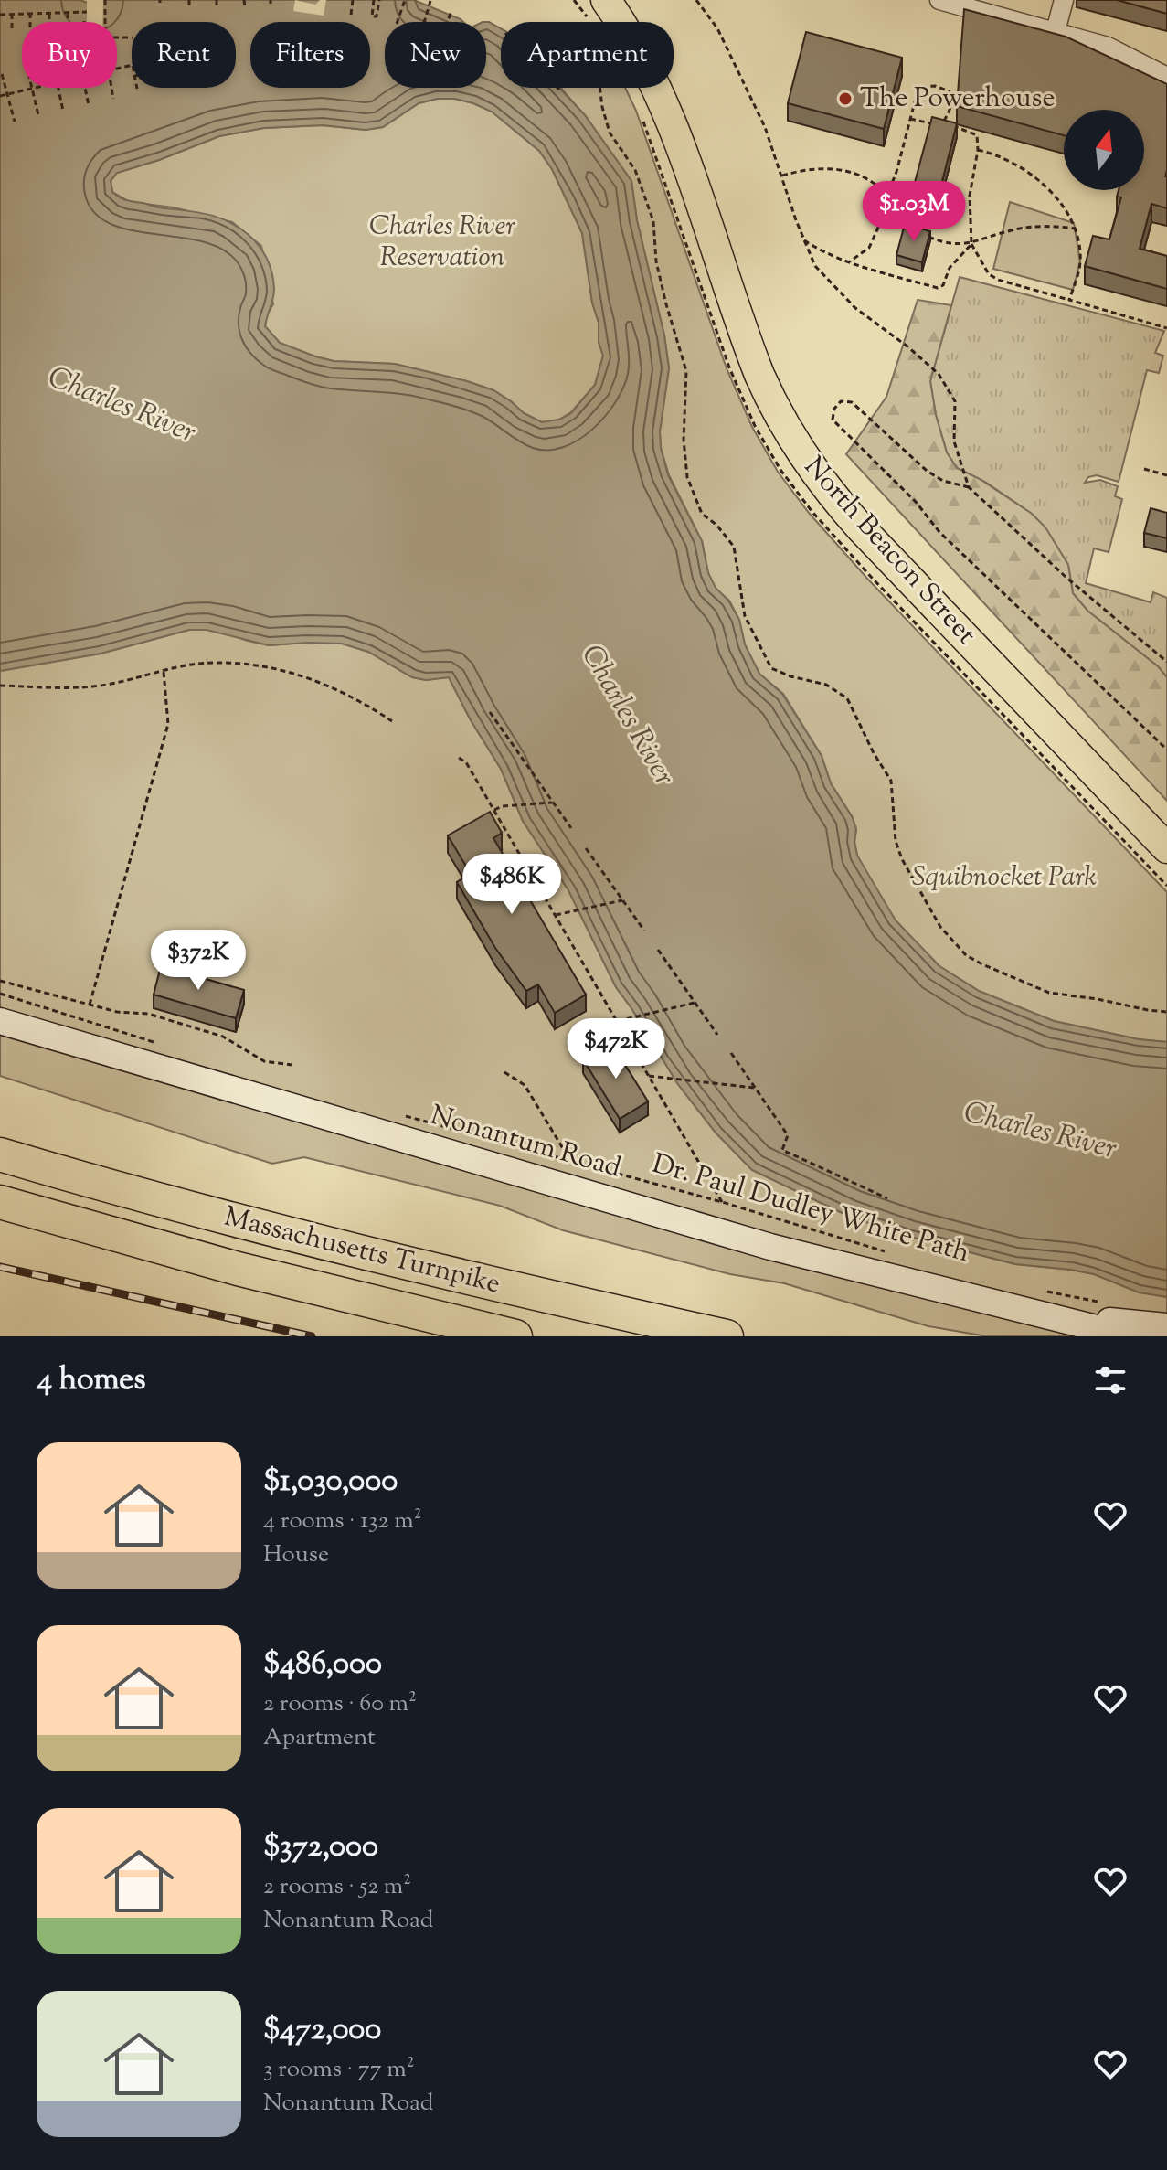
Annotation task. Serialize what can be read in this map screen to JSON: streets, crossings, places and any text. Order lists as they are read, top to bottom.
{
  "streets": {
    "highway": ["Massachusetts Turnpike"],
    "main road": ["North Beacon Street", "Nonantum Road"],
    "path": ["Dr. Paul Dudley White Path"]
  },
  "water": ["Charles River"],
  "parks": ["Charles River Reservation", "Squibnocket Park"],
  "places": ["The Powerhouse"],
  "north": "top",
  "page": {
    "chip": [
      "Buy",
      "Rent",
      "Filters",
      "New",
      "Apartment"
    ],
    "price": [
      "$1.03M",
      "$486K",
      "$372K",
      "$472K"
    ],
    "heading": "4 homes",
    "list": [
      {
        "name": "$1,030,000",
        "note": "4 rooms · 132 m² · House"
      },
      {
        "name": "$486,000",
        "note": "2 rooms · 60 m² · Apartment"
      },
      {
        "name": "$372,000",
        "note": "2 rooms · 52 m² · Nonantum Road"
      },
      {
        "name": "$472,000",
        "note": "3 rooms · 77 m² · Nonantum Road"
      }
    ]
  }
}
